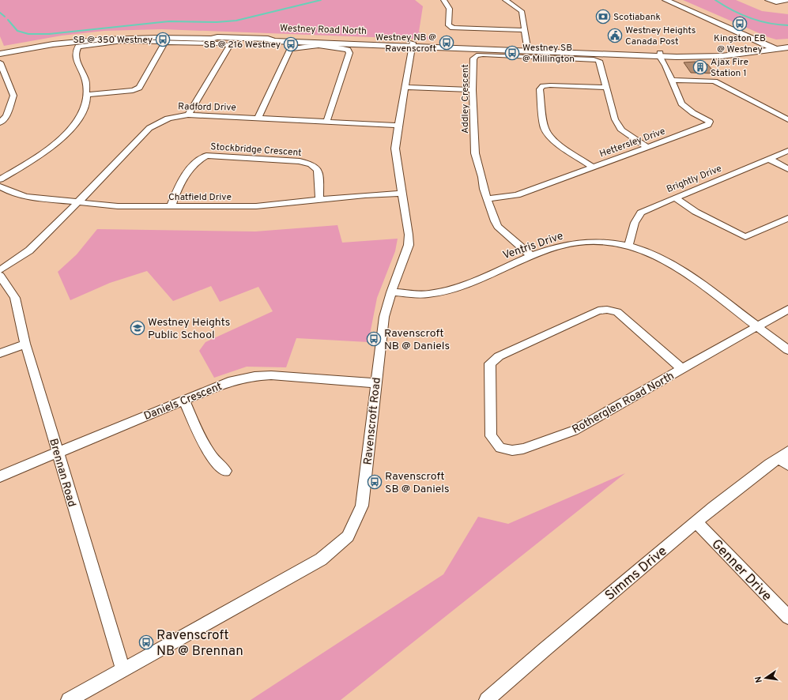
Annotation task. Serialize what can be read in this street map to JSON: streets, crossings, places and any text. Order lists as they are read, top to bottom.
{
  "streets": {
    "main road": ["Westney Road North"],
    "street": [
      "Addley Crescent",
      "Radford Drive",
      "Hettersley Drive",
      "Stockbridge Crescent",
      "Brightly Drive",
      "Chatfield Drive",
      "Ventris Drive",
      "Daniels Crescent",
      "Rotherglen Road North",
      "Ravenscroft Road",
      "Brennan Road",
      "Genner Drive",
      "Simms Drive"
    ]
  },
  "crossings": [
    ["Westney Road North", "Hettersley Drive"],
    ["Westney Road North", "Ravenscroft Road"],
    ["Addley Crescent", "Hettersley Drive"],
    ["Addley Crescent", "Ventris Drive"],
    ["Radford Drive", "Chatfield Drive"],
    ["Radford Drive", "Ravenscroft Road"],
    ["Stockbridge Crescent", "Chatfield Drive"],
    ["Brightly Drive", "Ventris Drive"],
    ["Chatfield Drive", "Ravenscroft Road"],
    ["Ventris Drive", "Rotherglen Road North"],
    ["Ventris Drive", "Ravenscroft Road"],
    ["Daniels Crescent", "Ravenscroft Road"],
    ["Daniels Crescent", "Brennan Road"],
    ["Ravenscroft Road", "Brennan Road"],
    ["Genner Drive", "Simms Drive"]
  ],
  "places": {
    "bank": ["Scotiabank"],
    "bus stop": [
      "Kingston EB @ Westney",
      "SB @ 350 Westney",
      "Westney NB @ Ravenscroft",
      "SB @ 216 Westney",
      "Westney SB @ Millington",
      "Ravenscroft NB @ Daniels",
      "Ravenscroft SB @ Daniels",
      "Ravenscroft NB @ Brennan"
    ],
    "public building": ["Westney Heights Canada Post"],
    "building": ["Ajax Fire Station 1"],
    "school or university": ["Westney Heights Public School"]
  },
  "north": "left"
}
